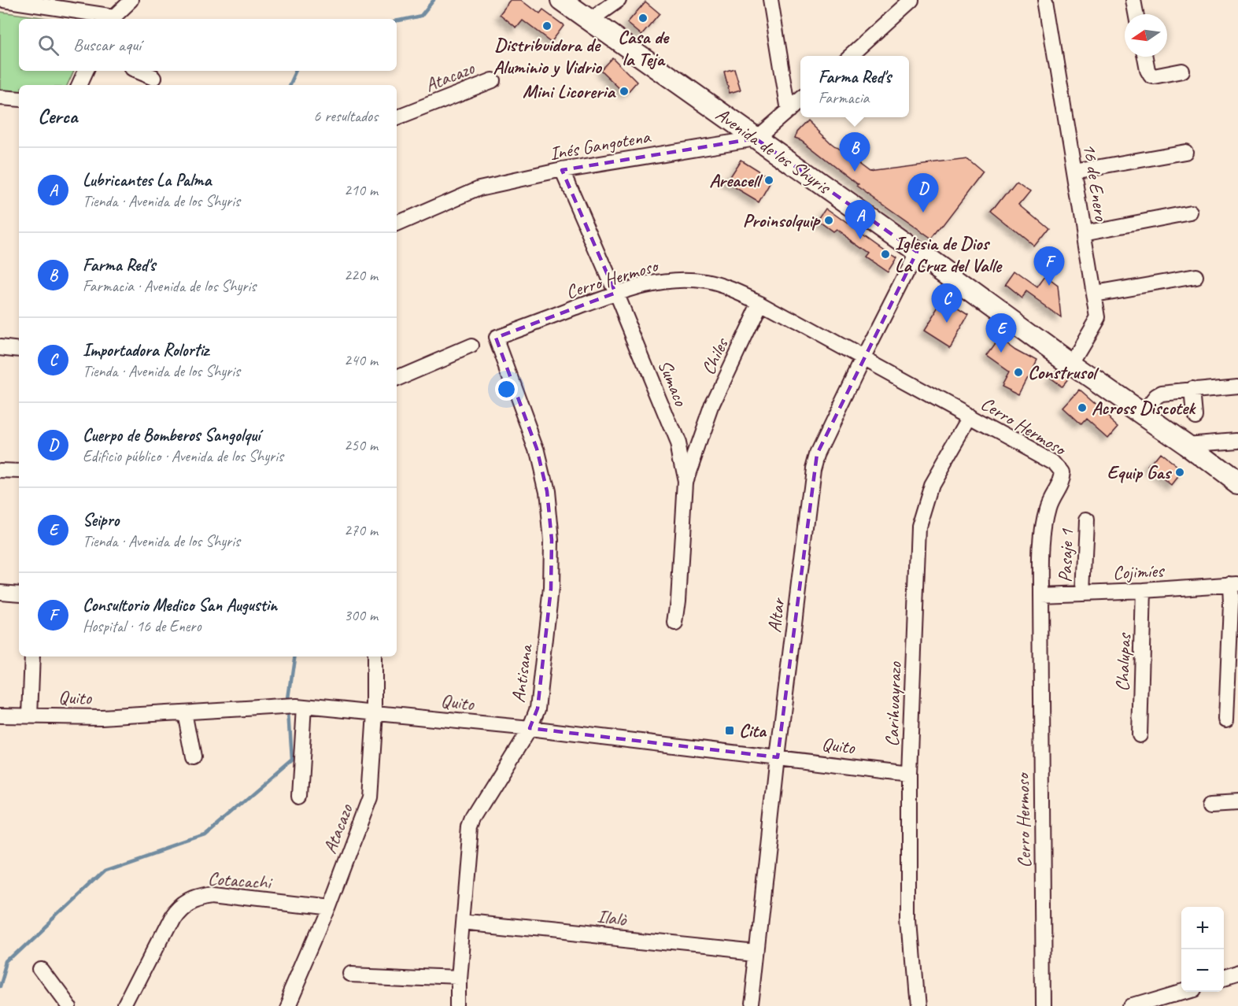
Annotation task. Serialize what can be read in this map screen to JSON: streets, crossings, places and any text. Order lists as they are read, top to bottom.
{
  "streets": {
    "main road": ["Avenida de los Shyris"],
    "street": [
      "Atacazo",
      "Inés Gangotena",
      "16 de Enero",
      "Cerro Hermoso",
      "Chiles",
      "Sumaco",
      "Pasaje 1",
      "Cojimíes",
      "Altar",
      "Chalupas",
      "Antisana",
      "Quito",
      "Carihuayrazo",
      "Cotacachi",
      "Ilalò"
    ]
  },
  "crossings": [
    ["Atacazo", "Quito"],
    ["Atacazo", "Cotacachi"],
    ["Inés Gangotena", "Avenida de los Shyris"],
    ["Inés Gangotena", "Sumaco"],
    ["Avenida de los Shyris", "16 de Enero"],
    ["Avenida de los Shyris", "Altar"],
    ["Cerro Hermoso", "Chiles"],
    ["Cerro Hermoso", "Sumaco"],
    ["Cerro Hermoso", "Cojimíes"],
    ["Cerro Hermoso", "Altar"],
    ["Cerro Hermoso", "Antisana"],
    ["Cerro Hermoso", "Carihuayrazo"],
    ["Chiles", "Sumaco"],
    ["Pasaje 1", "Cojimíes"],
    ["Cojimíes", "Chalupas"],
    ["Altar", "Quito"],
    ["Altar", "Ilalò"],
    ["Antisana", "Quito"],
    ["Antisana", "Ilalò"],
    ["Quito", "Carihuayrazo"]
  ],
  "places": {
    "other": [
      "Casa de la Teja",
      "Distribuidora de Aluminio y Vidrio",
      "Mini Licoreria",
      "Areacell",
      "Proinsolquip",
      "Iglesia de Dios La Cruz del Valle",
      "Construsol",
      "Across Discotek",
      "Equip Gas"
    ],
    "transit": ["Cita"]
  },
  "north": "left",
  "page": {
    "search": "Buscar aquí",
    "popup": ["Farma Red's", "Farmacia"],
    "heading": ["Cerca", "6 resultados"],
    "pins": [
      "B",
      "D",
      "A",
      "F",
      "C",
      "E"
    ],
    "list": [
      {
        "mark": "A",
        "name": "Lubricantes La Palma",
        "note": "Tienda · Avenida de los Shyris",
        "value": "210 m"
      },
      {
        "mark": "B",
        "name": "Farma Red's",
        "note": "Farmacia · Avenida de los Shyris",
        "value": "220 m"
      },
      {
        "mark": "C",
        "name": "Importadora Rolortiz",
        "note": "Tienda · Avenida de los Shyris",
        "value": "240 m"
      },
      {
        "mark": "D",
        "name": "Cuerpo de Bomberos Sangolquí",
        "note": "Edificio público · Avenida de los Shyris",
        "value": "250 m"
      },
      {
        "mark": "E",
        "name": "Seipro",
        "note": "Tienda · Avenida de los Shyris",
        "value": "270 m"
      },
      {
        "mark": "F",
        "name": "Consultorio Medico San Augustin",
        "note": "Hospital · 16 de Enero",
        "value": "300 m"
      }
    ],
    "map_buttons": ["+", "−"]
  }
}
